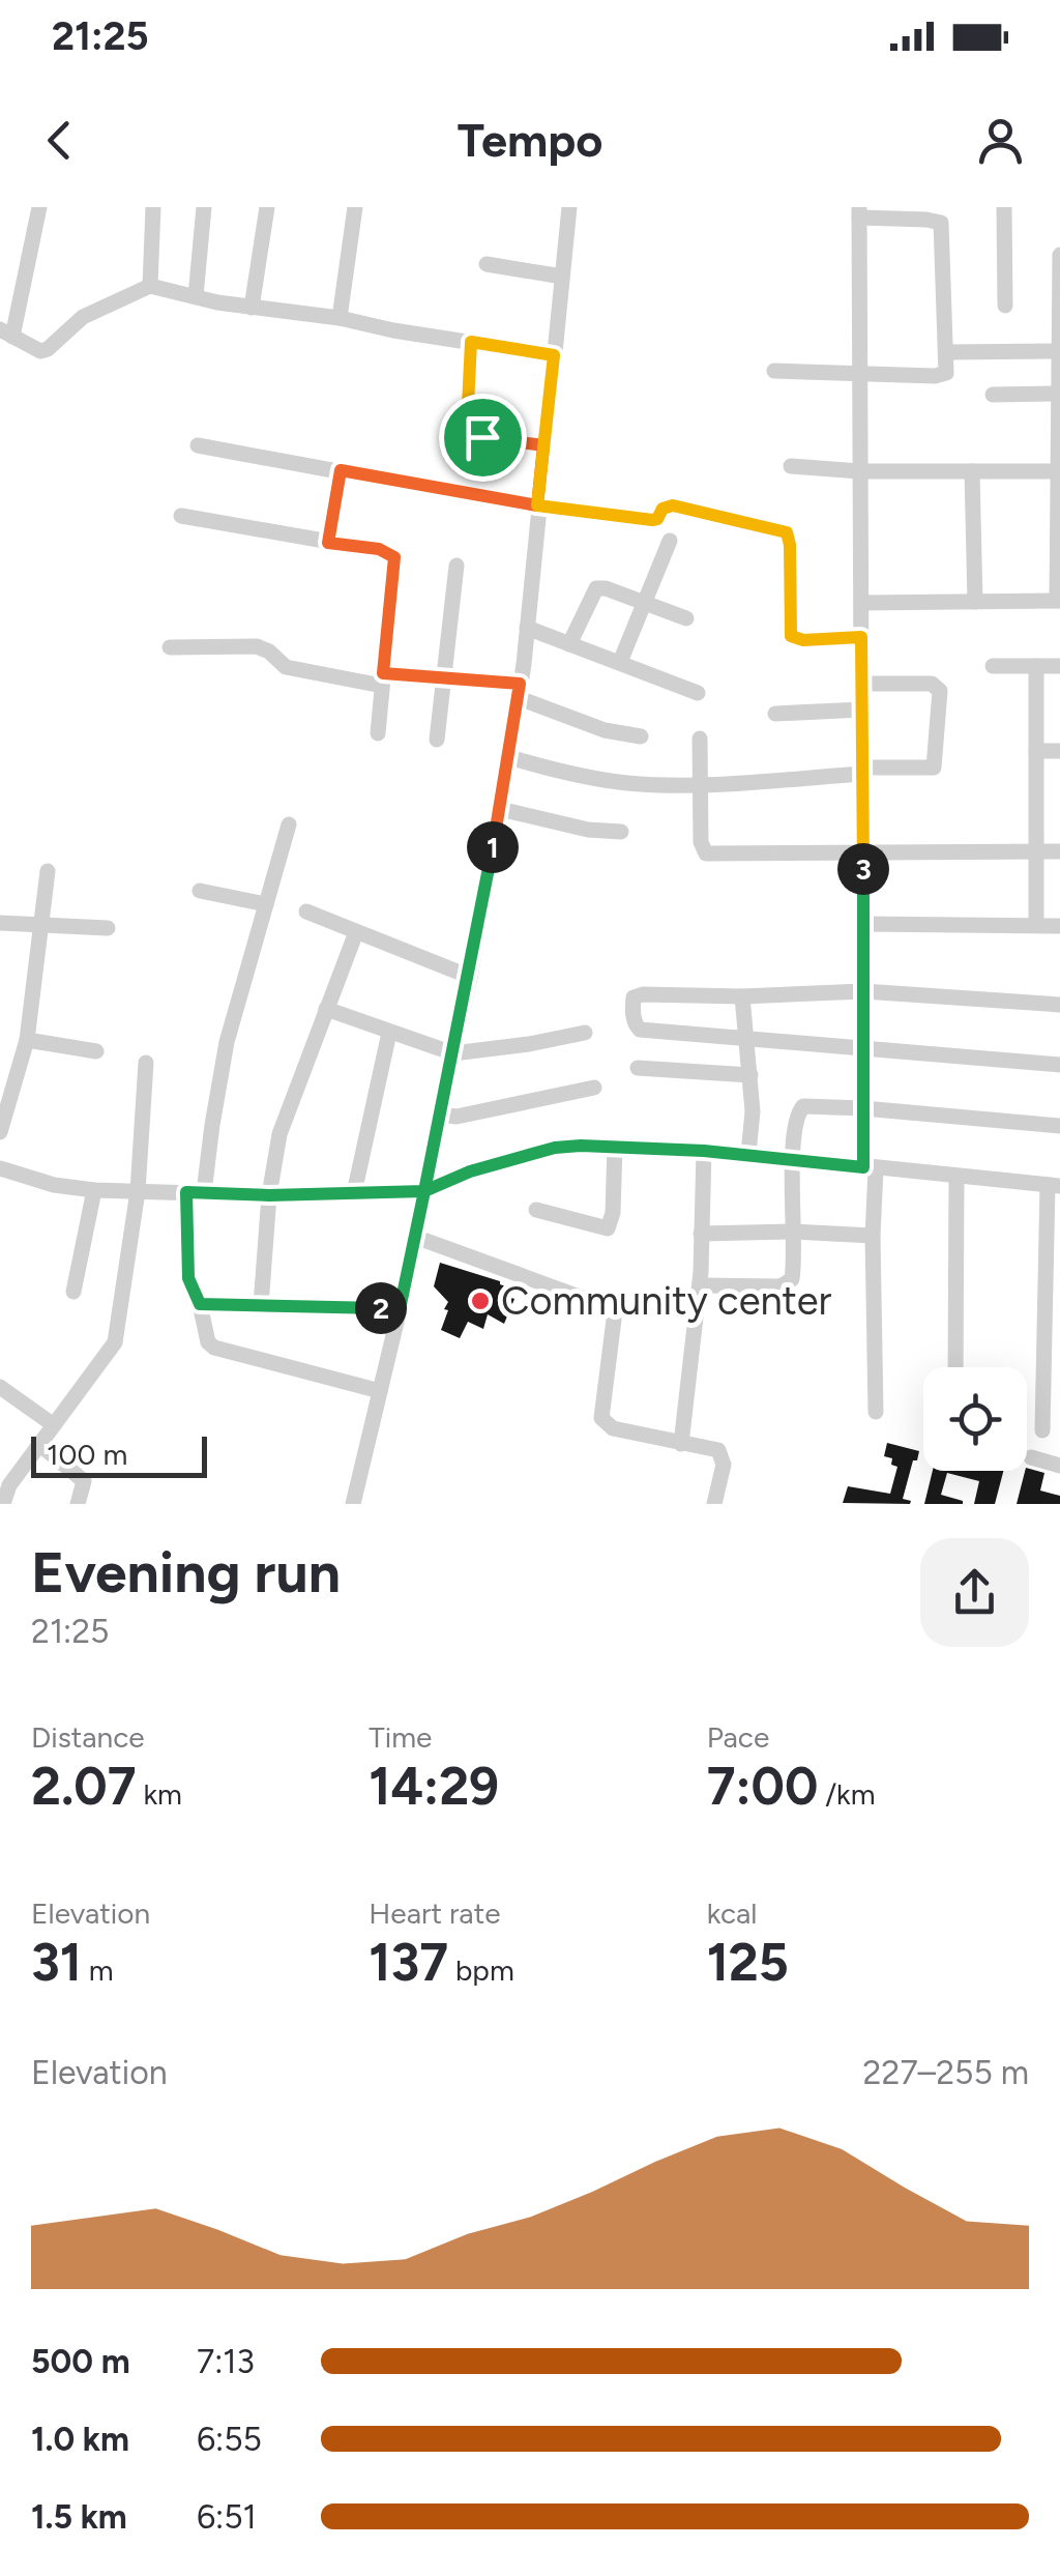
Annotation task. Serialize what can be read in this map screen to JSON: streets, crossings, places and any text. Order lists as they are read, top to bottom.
{
  "places": ["Community center"],
  "scale_bar": "100 m",
  "page": {
    "status": "21:25",
    "header": "Tempo",
    "pins": ["1", "3", "2"],
    "scale": "100 m",
    "heading": ["Evening run", "21:25"],
    "stats": [
      ["Distance", "2.07 km"],
      ["Time", "14:29"],
      ["Pace", "7:00 /km"],
      ["Elevation", "31 m"],
      ["Heart rate", "137 bpm"],
      ["kcal", "125"]
    ],
    "chart": ["Elevation", "227–255 m"],
    "list": [
      {
        "name": "500 m",
        "note": "7:13"
      },
      {
        "name": "1.0 km",
        "note": "6:55"
      },
      {
        "name": "1.5 km",
        "note": "6:51"
      }
    ]
  }
}
